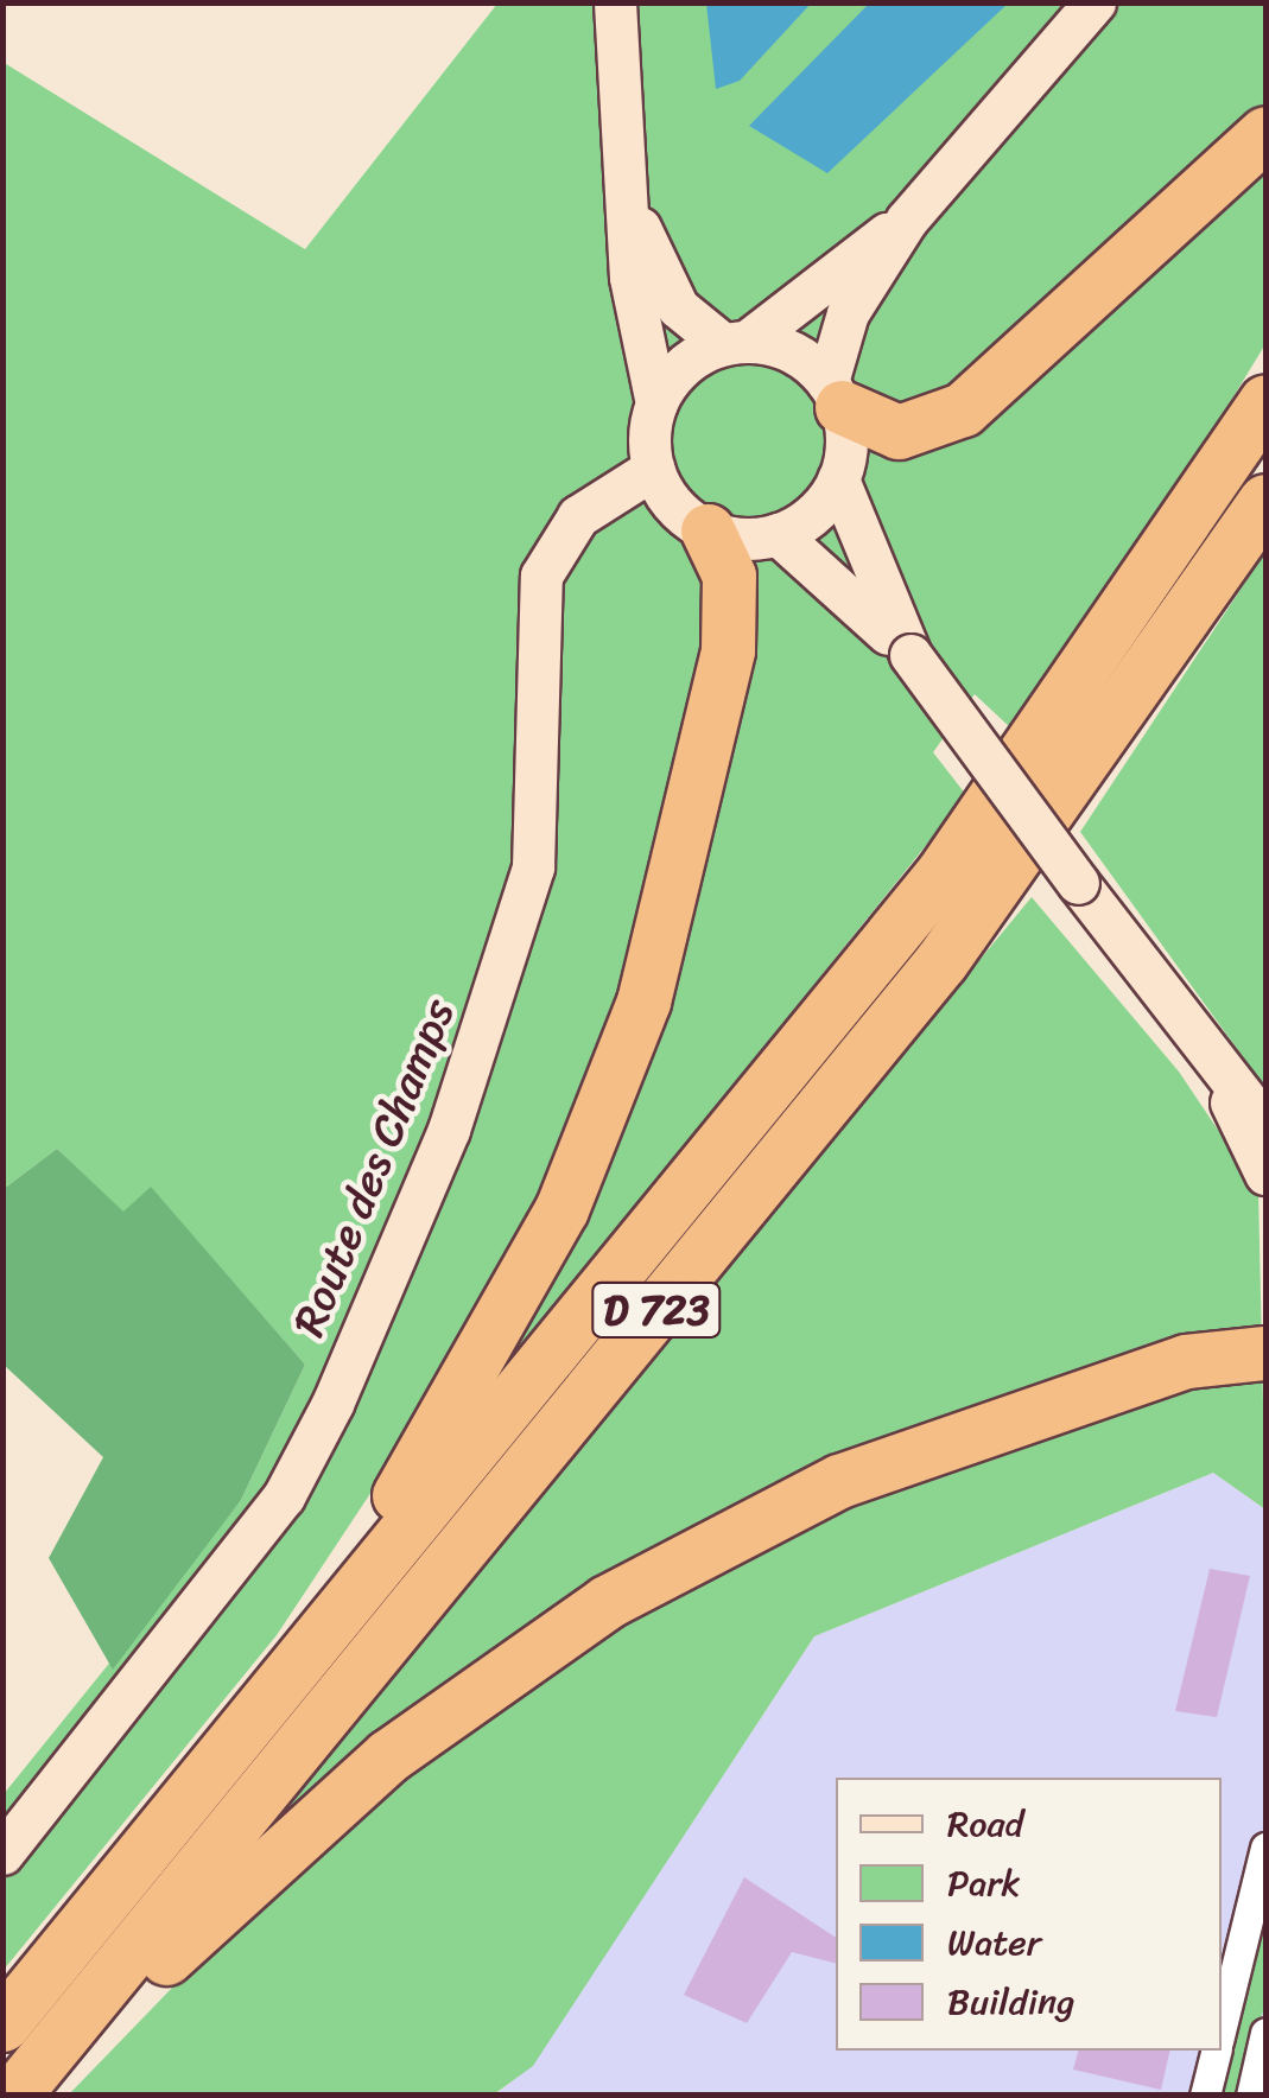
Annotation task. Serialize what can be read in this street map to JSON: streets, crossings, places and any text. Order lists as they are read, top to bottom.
{
  "streets": {
    "highway": ["D 723"],
    "street": ["Route des Champs"]
  },
  "legend": [
    "Road",
    "Park",
    "Water",
    "Building"
  ]
}
